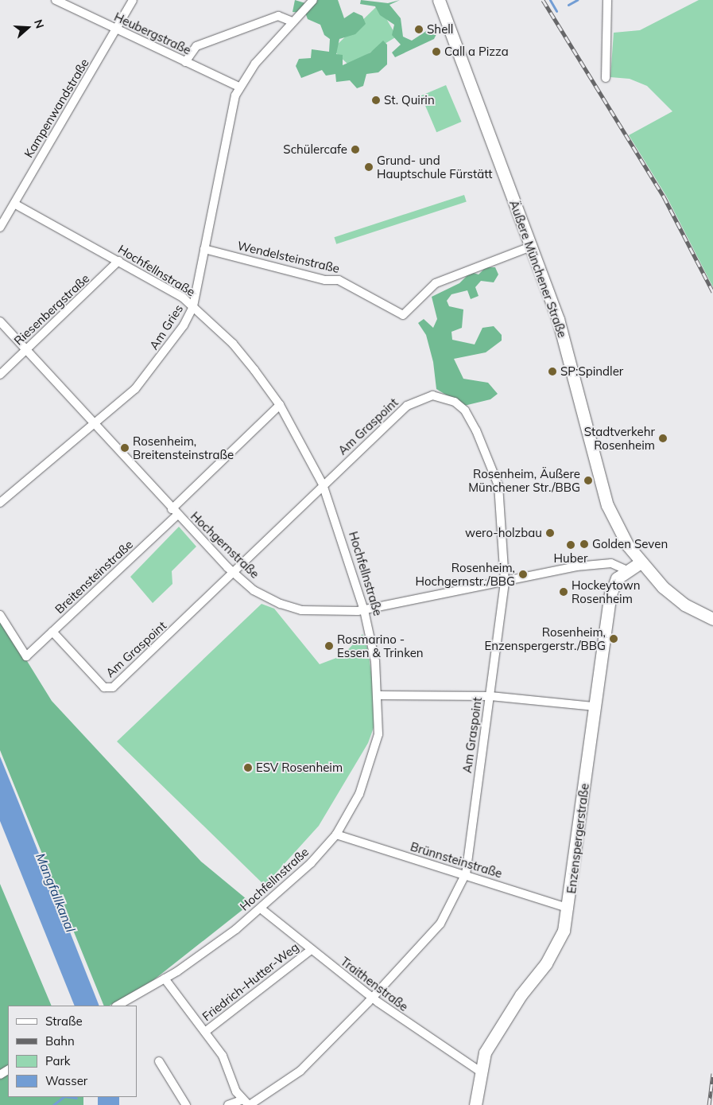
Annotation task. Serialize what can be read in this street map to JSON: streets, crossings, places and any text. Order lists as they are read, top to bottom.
{
  "streets": {
    "main road": ["Äußere Münchener Straße", "Enzenspergerstraße"],
    "street": [
      "Heubergstraße",
      "Kampenwandstraße",
      "Wendelsteinstraße",
      "Hochfellnstraße",
      "Riesenbergstraße",
      "Am Gries",
      "Am Graspoint",
      "Hochgernstraße",
      "Breitensteinstraße",
      "Brünnsteinstraße",
      "Friedrich-Hutter-Weg",
      "Traithenstraße"
    ]
  },
  "crossings": [
    ["Heubergstraße", "Kampenwandstraße"],
    ["Heubergstraße", "Am Gries"],
    ["Kampenwandstraße", "Hochfellnstraße"],
    ["Wendelsteinstraße", "Äußere Münchener Straße"],
    ["Wendelsteinstraße", "Am Gries"],
    ["Äußere Münchener Straße", "Enzenspergerstraße"],
    ["Hochfellnstraße", "Riesenbergstraße"],
    ["Hochfellnstraße", "Am Gries"],
    ["Hochfellnstraße", "Am Graspoint"],
    ["Hochfellnstraße", "Hochgernstraße"],
    ["Hochfellnstraße", "Breitensteinstraße"],
    ["Hochfellnstraße", "Brünnsteinstraße"],
    ["Hochfellnstraße", "Traithenstraße"],
    ["Riesenbergstraße", "Hochgernstraße"],
    ["Am Gries", "Hochgernstraße"],
    ["Am Graspoint", "Hochgernstraße"],
    ["Am Graspoint", "Breitensteinstraße"],
    ["Am Graspoint", "Brünnsteinstraße"],
    ["Am Graspoint", "Traithenstraße"],
    ["Hochgernstraße", "Breitensteinstraße"],
    ["Hochgernstraße", "Enzenspergerstraße"],
    ["Enzenspergerstraße", "Brünnsteinstraße"],
    ["Enzenspergerstraße", "Traithenstraße"],
    ["Friedrich-Hutter-Weg", "Traithenstraße"]
  ],
  "water": ["Mangfallkanal"],
  "places": [
    "Shell",
    "Call a Pizza",
    "St. Quirin",
    "Schülercafe",
    "Grund- und Hauptschule Fürstätt",
    "SP:Spindler",
    "Stadtverkehr Rosenheim",
    "Rosenheim, Breitensteinstraße",
    "Rosenheim, Äußere Münchener Str./BBG",
    "wero-holzbau",
    "Golden Seven",
    "Huber",
    "Rosenheim, Hochgernstr./BBG",
    "Hockeytown Rosenheim",
    "Rosenheim, Enzenspergerstr./BBG",
    "Rosmarino - Essen & Trinken",
    "ESV Rosenheim"
  ],
  "legend": [
    "Straße",
    "Bahn",
    "Park",
    "Wasser"
  ],
  "north": "right"
}
